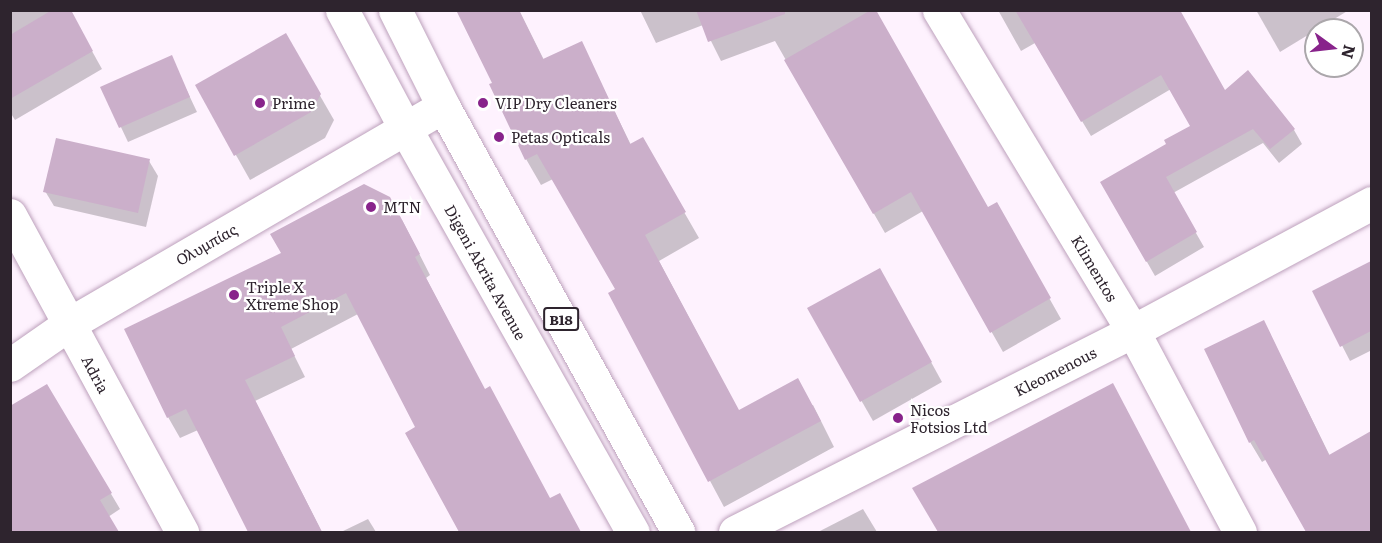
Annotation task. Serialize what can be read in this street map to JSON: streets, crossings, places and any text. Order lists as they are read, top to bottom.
{
  "streets": {
    "street": [
      "Ολυμπίας",
      "Klimentos",
      "Digeni Akrita Avenue",
      "B18",
      "Kleomenous",
      "Adria"
    ]
  },
  "crossings": [
    ["Ολυμπίας", "Digeni Akrita Avenue"],
    ["Ολυμπίας", "B18"],
    ["Ολυμπίας", "Adria"],
    ["Klimentos", "Kleomenous"]
  ],
  "places": [
    "Prime",
    "VIP Dry Cleaners",
    "Petas Opticals",
    "MTN",
    "Triple X Xtreme Shop",
    "Nicos Fotsios Ltd"
  ],
  "north": "right"
}
